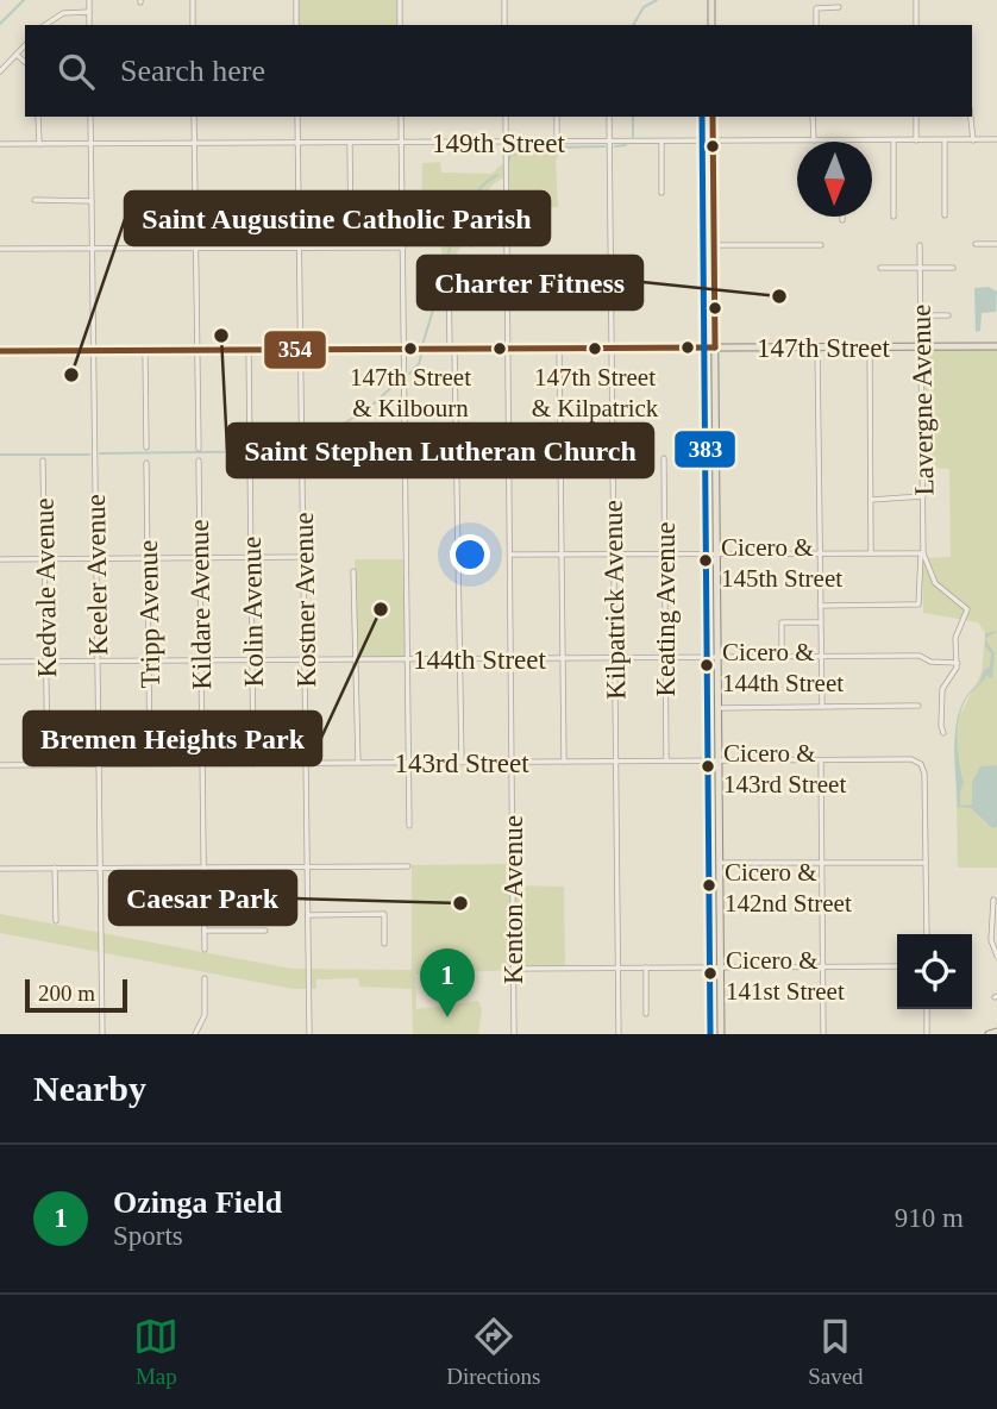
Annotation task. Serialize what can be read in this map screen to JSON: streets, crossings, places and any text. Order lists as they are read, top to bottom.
{
  "streets": {
    "main road": ["147th Street"],
    "street": [
      "149th Street",
      "Lavergne Avenue",
      "Keeler Avenue",
      "Kedvale Avenue",
      "Kostner Avenue",
      "Kilpatrick Avenue",
      "Kildare Avenue",
      "Keating Avenue",
      "Kolin Avenue",
      "Tripp Avenue",
      "144th Street",
      "143rd Street",
      "Kenton Avenue"
    ]
  },
  "crossings": [
    ["149th Street", "Keeler Avenue"],
    ["149th Street", "Kostner Avenue"],
    ["149th Street", "Kilpatrick Avenue"],
    ["149th Street", "Kenton Avenue"],
    ["147th Street", "Lavergne Avenue"],
    ["147th Street", "Keeler Avenue"],
    ["147th Street", "Kostner Avenue"],
    ["147th Street", "Kilpatrick Avenue"],
    ["147th Street", "Kenton Avenue"],
    ["Keeler Avenue", "144th Street"],
    ["Keeler Avenue", "143rd Street"],
    ["Kedvale Avenue", "144th Street"],
    ["Kedvale Avenue", "143rd Street"],
    ["Kostner Avenue", "144th Street"],
    ["Kostner Avenue", "143rd Street"],
    ["Kilpatrick Avenue", "144th Street"],
    ["Kilpatrick Avenue", "143rd Street"],
    ["Kildare Avenue", "144th Street"],
    ["Kildare Avenue", "143rd Street"],
    ["Keating Avenue", "144th Street"],
    ["Keating Avenue", "143rd Street"],
    ["Kolin Avenue", "144th Street"],
    ["Kolin Avenue", "143rd Street"],
    ["Tripp Avenue", "144th Street"],
    ["Tripp Avenue", "143rd Street"],
    ["144th Street", "Kenton Avenue"],
    ["143rd Street", "Kenton Avenue"]
  ],
  "places": [
    "Charter Fitness",
    "Saint Stephen Lutheran Church",
    "147th Street & Kilbourn",
    "147th Street & Kilpatrick",
    "Saint Augustine Catholic Parish",
    "Cicero & 145th Street",
    "Bremen Heights Park",
    "Cicero & 144th Street",
    "Cicero & 143rd Street",
    "Cicero & 142nd Street",
    "Caesar Park",
    "Cicero & 141st Street"
  ],
  "lines": ["transit line 354", "transit line 383"],
  "scale_bar": "200 m",
  "north": "bottom",
  "page": {
    "search": "Search here",
    "pins": "1",
    "scale": "200 m",
    "heading": "Nearby",
    "list": [
      {
        "mark": "1",
        "name": "Ozinga Field",
        "note": "Sports",
        "value": "910 m"
      }
    ],
    "nav": ["Map", "Directions", "Saved"]
  }
}
